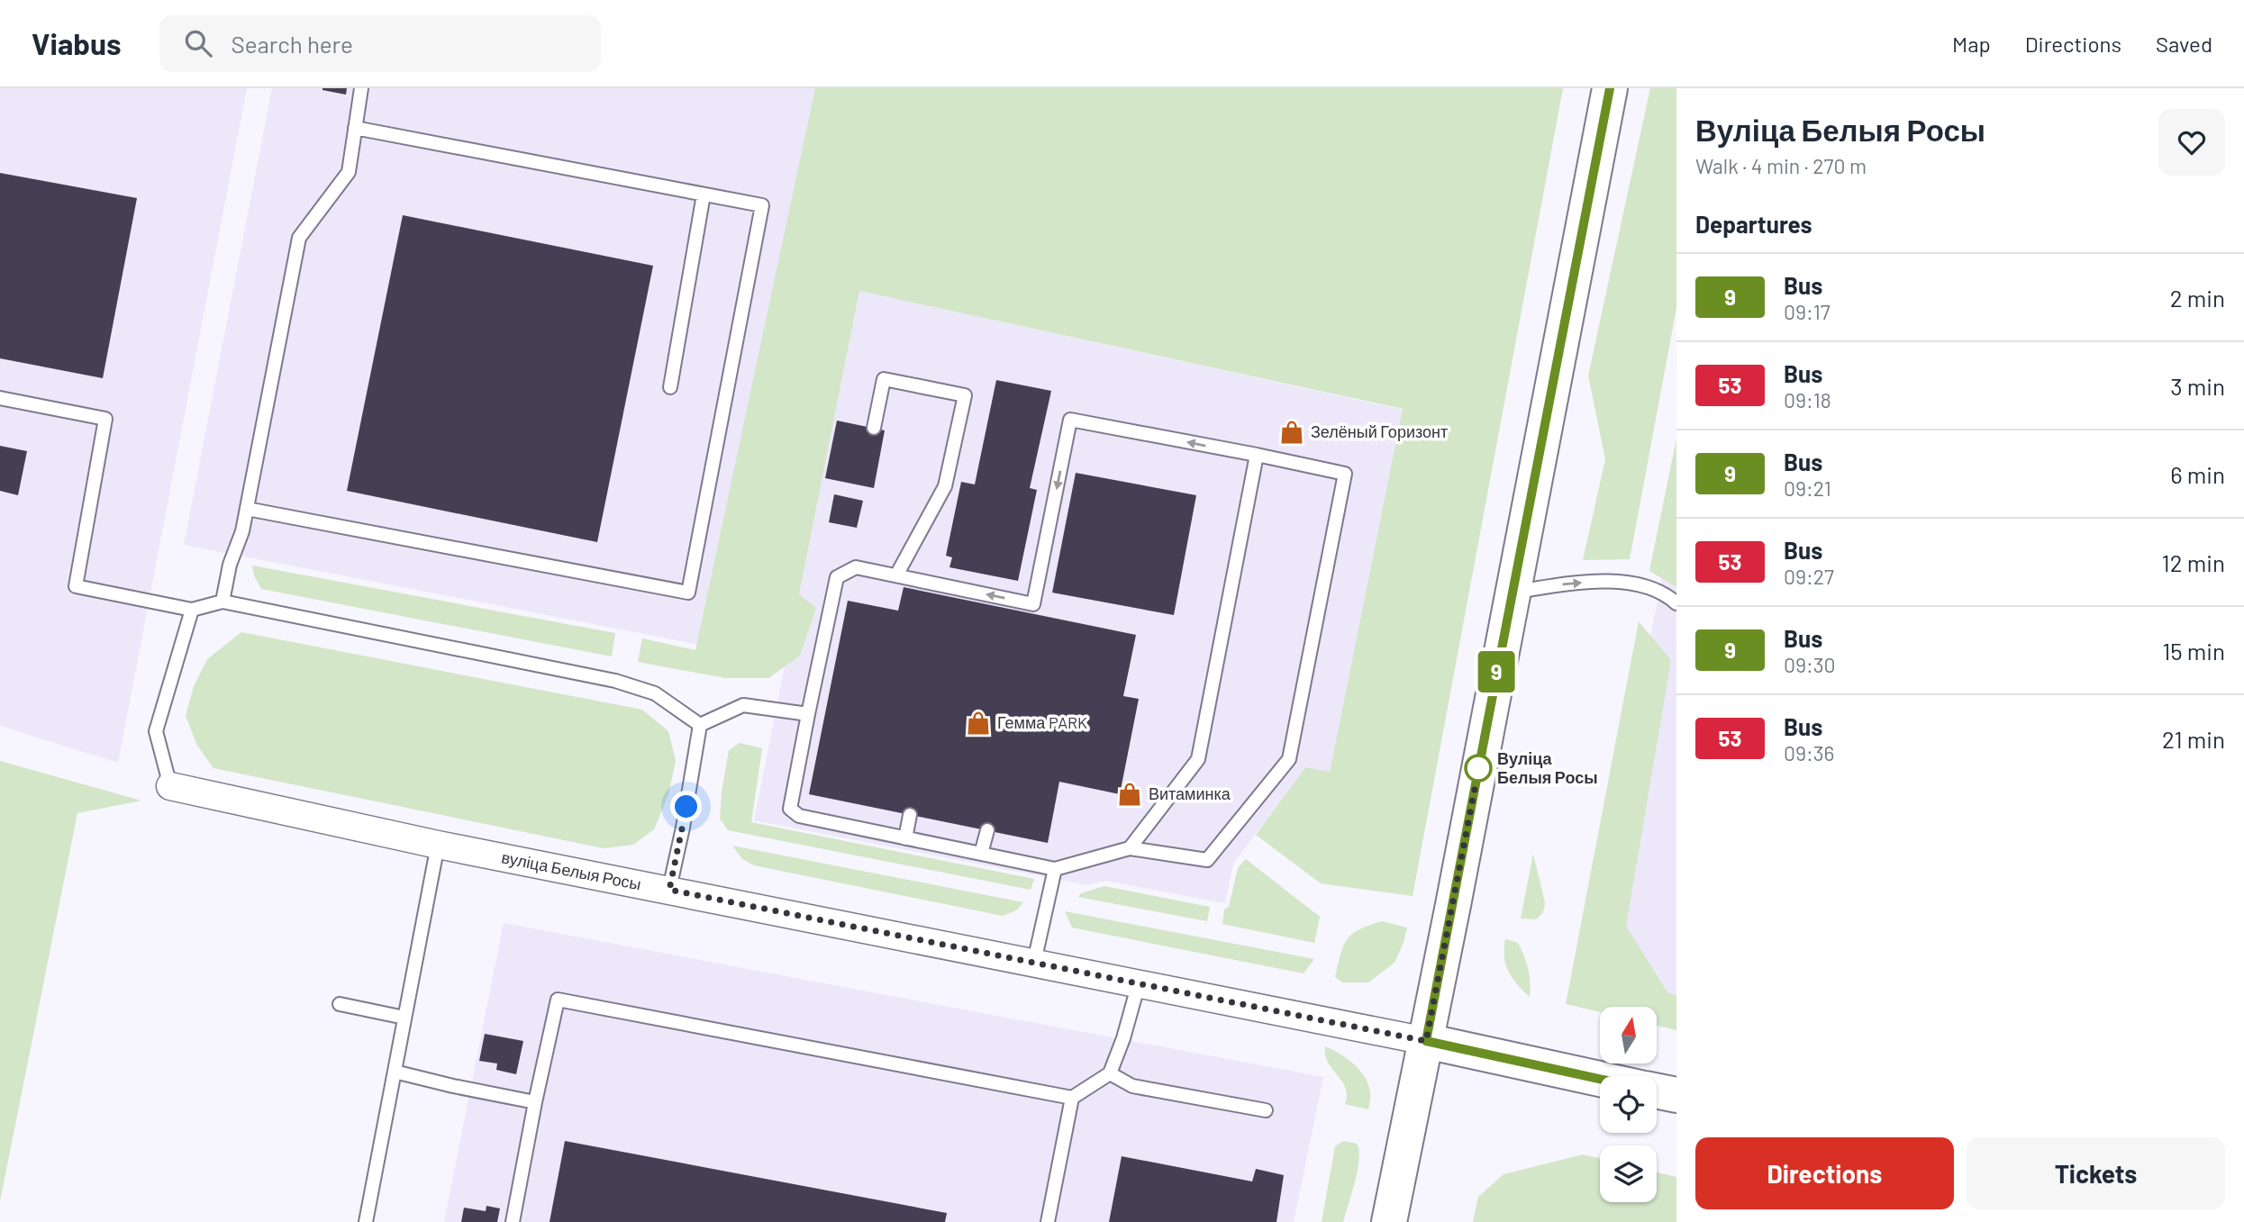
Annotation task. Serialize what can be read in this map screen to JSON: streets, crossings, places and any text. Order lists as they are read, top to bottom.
{
  "streets": {
    "main road": ["вуліца Белыя Росы"]
  },
  "places": {
    "shop": ["Зелёный Горизонт", "Гемма PARK", "Витаминка"],
    "other": ["Вуліца Белыя Росы"]
  },
  "lines": ["bus line 9"],
  "north": "top",
  "page": {
    "header": "Viabus",
    "search": "Search here",
    "nav": ["Map", "Directions", "Saved"],
    "on_map": "9",
    "heading": [
      ["Вуліца Белыя Росы", "Walk · 4 min · 270 m"],
      "Departures"
    ],
    "list": [
      {
        "mark": "9",
        "name": "Bus",
        "note": "09:17",
        "value": "2 min"
      },
      {
        "mark": "53",
        "name": "Bus",
        "note": "09:18",
        "value": "3 min"
      },
      {
        "mark": "9",
        "name": "Bus",
        "note": "09:21",
        "value": "6 min"
      },
      {
        "mark": "53",
        "name": "Bus",
        "note": "09:27",
        "value": "12 min"
      },
      {
        "mark": "9",
        "name": "Bus",
        "note": "09:30",
        "value": "15 min"
      },
      {
        "mark": "53",
        "name": "Bus",
        "note": "09:36",
        "value": "21 min"
      }
    ],
    "buttons": ["Directions", "Tickets"]
  }
}
